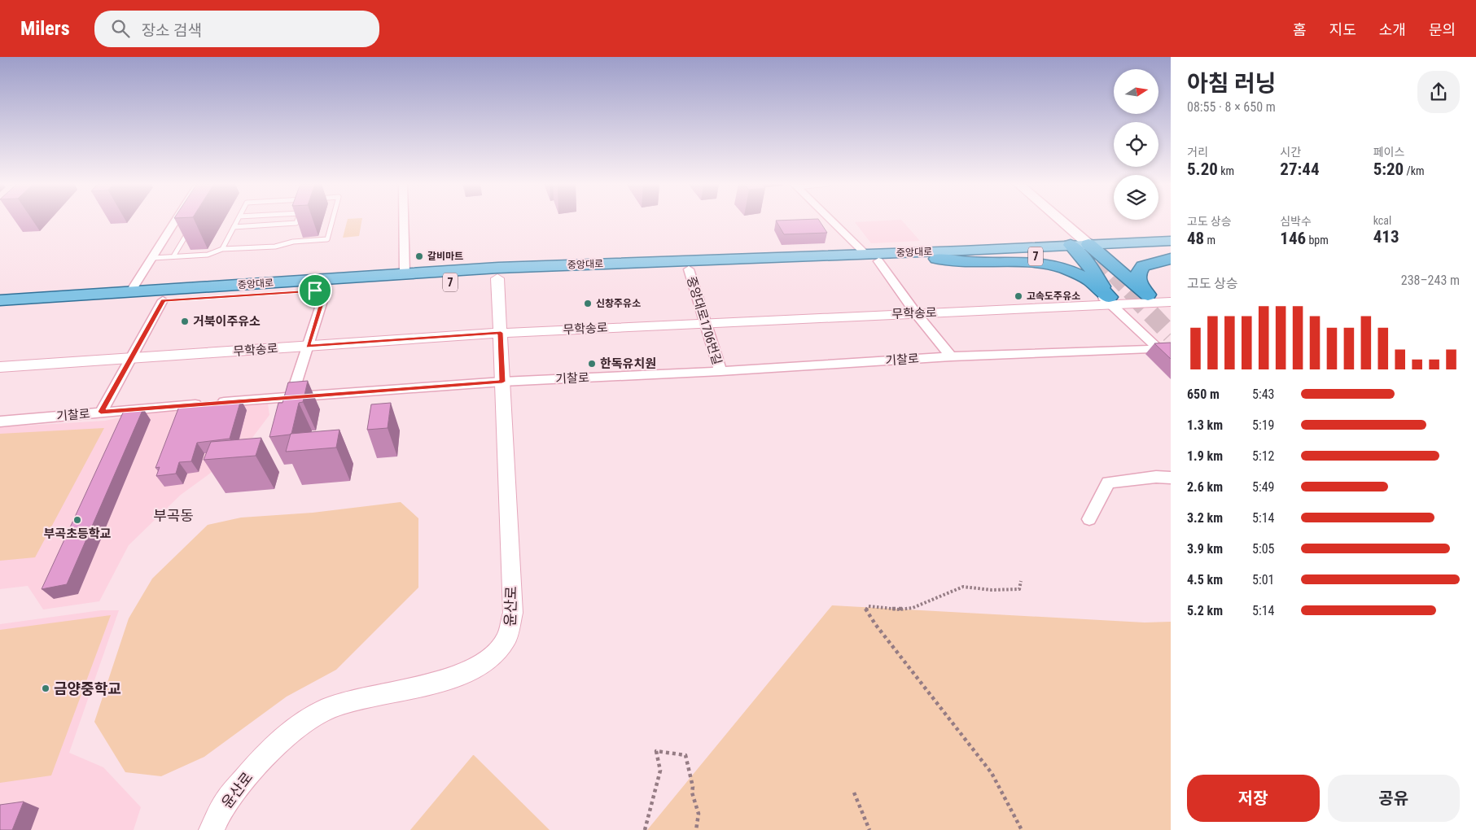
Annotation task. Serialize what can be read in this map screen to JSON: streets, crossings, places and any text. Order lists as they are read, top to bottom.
{
  "streets": {
    "main road": ["중앙대로", "7"],
    "street": [
      "무학송로",
      "중앙대로1706번길",
      "기찰로",
      "윤산로"
    ]
  },
  "crossings": [
    ["중앙대로", "중앙대로1706번길"],
    ["중앙대로", "윤산로"],
    ["무학송로", "중앙대로1706번길"],
    ["무학송로", "윤산로"],
    ["중앙대로1706번길", "기찰로"],
    ["기찰로", "윤산로"]
  ],
  "districts": ["부곡동"],
  "places": [
    "갈비마트",
    "고속도주유소",
    "신창주유소",
    "거북이주유소",
    "한독유치원",
    "부곡초등학교",
    "금양중학교"
  ],
  "north": "right",
  "page": {
    "header": "Milers",
    "search": "장소 검색",
    "nav": [
      "홈",
      "지도",
      "소개",
      "문의"
    ],
    "heading": ["아침 러닝", "08:55 · 8 × 650 m"],
    "stats": [
      ["거리", "5.20 km"],
      ["시간", "27:44"],
      ["페이스", "5:20 /km"],
      ["고도 상승", "48 m"],
      ["심박수", "146 bpm"],
      ["kcal", "413"]
    ],
    "chart": ["고도 상승", "238–243 m"],
    "list": [
      {
        "name": "650 m",
        "note": "5:43"
      },
      {
        "name": "1.3 km",
        "note": "5:19"
      },
      {
        "name": "1.9 km",
        "note": "5:12"
      },
      {
        "name": "2.6 km",
        "note": "5:49"
      },
      {
        "name": "3.2 km",
        "note": "5:14"
      },
      {
        "name": "3.9 km",
        "note": "5:05"
      },
      {
        "name": "4.5 km",
        "note": "5:01"
      },
      {
        "name": "5.2 km",
        "note": "5:14"
      }
    ],
    "buttons": ["저장", "공유"]
  }
}
